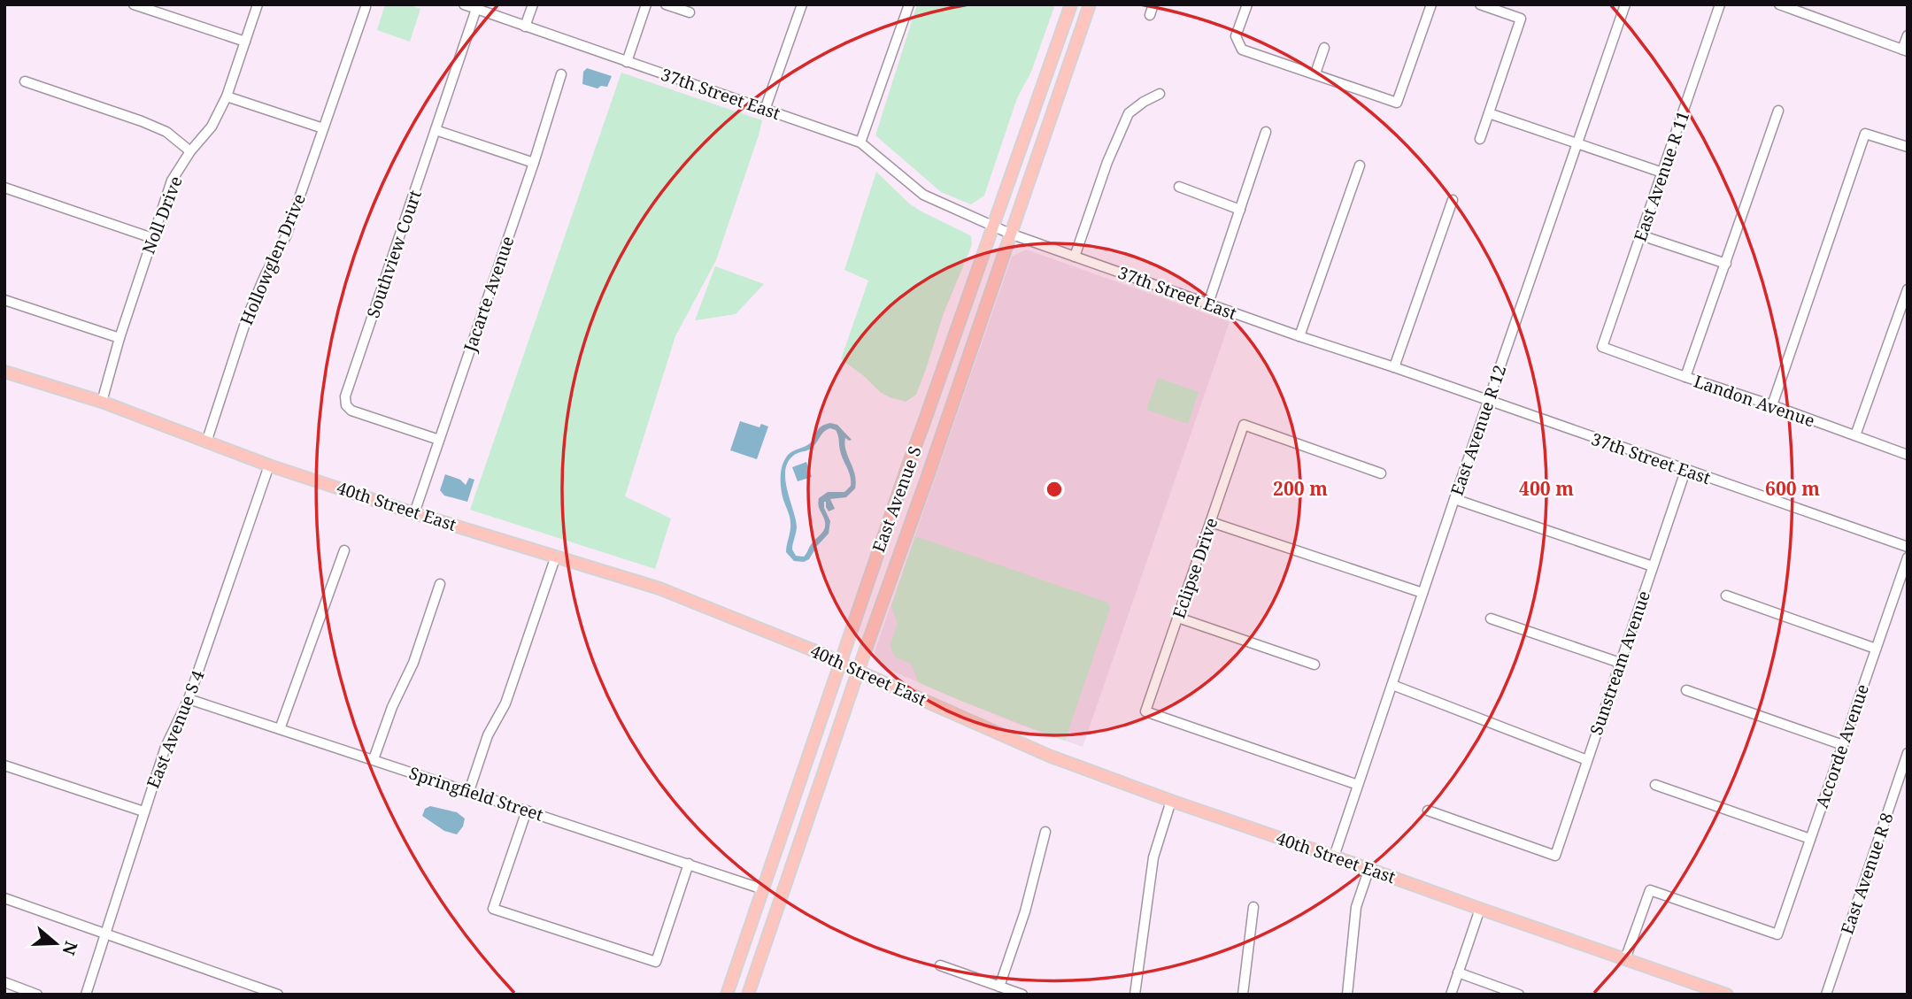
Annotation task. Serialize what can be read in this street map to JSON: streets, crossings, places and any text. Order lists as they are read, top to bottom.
{
  "streets": {
    "main road": ["East Avenue S", "40th Street East"],
    "street": [
      "37th Street East",
      "East Avenue R 11",
      "Noll Drive",
      "Southview Court",
      "Hollowglen Drive",
      "Jacarte Avenue",
      "Landon Avenue",
      "East Avenue R 12",
      "Eclipse Drive",
      "Sunstream Avenue",
      "East Avenue S 4",
      "Accorde Avenue",
      "Springfield Street",
      "East Avenue R 8"
    ]
  },
  "crossings": [
    ["37th Street East", "Southview Court"],
    ["37th Street East", "East Avenue R 12"],
    ["37th Street East", "East Avenue S"],
    ["37th Street East", "Sunstream Avenue"],
    ["East Avenue R 11", "Landon Avenue"],
    ["Noll Drive", "40th Street East"],
    ["Southview Court", "Jacarte Avenue"],
    ["Hollowglen Drive", "40th Street East"],
    ["Jacarte Avenue", "40th Street East"],
    ["East Avenue R 12", "40th Street East"],
    ["East Avenue R 12", "Eclipse Drive"],
    ["East Avenue S", "40th Street East"],
    ["East Avenue S", "Springfield Street"],
    ["40th Street East", "East Avenue S 4"],
    ["40th Street East", "Accorde Avenue"],
    ["East Avenue S 4", "Springfield Street"]
  ],
  "north": "right",
  "rings": ["200 m", "400 m", "600 m"]
}
